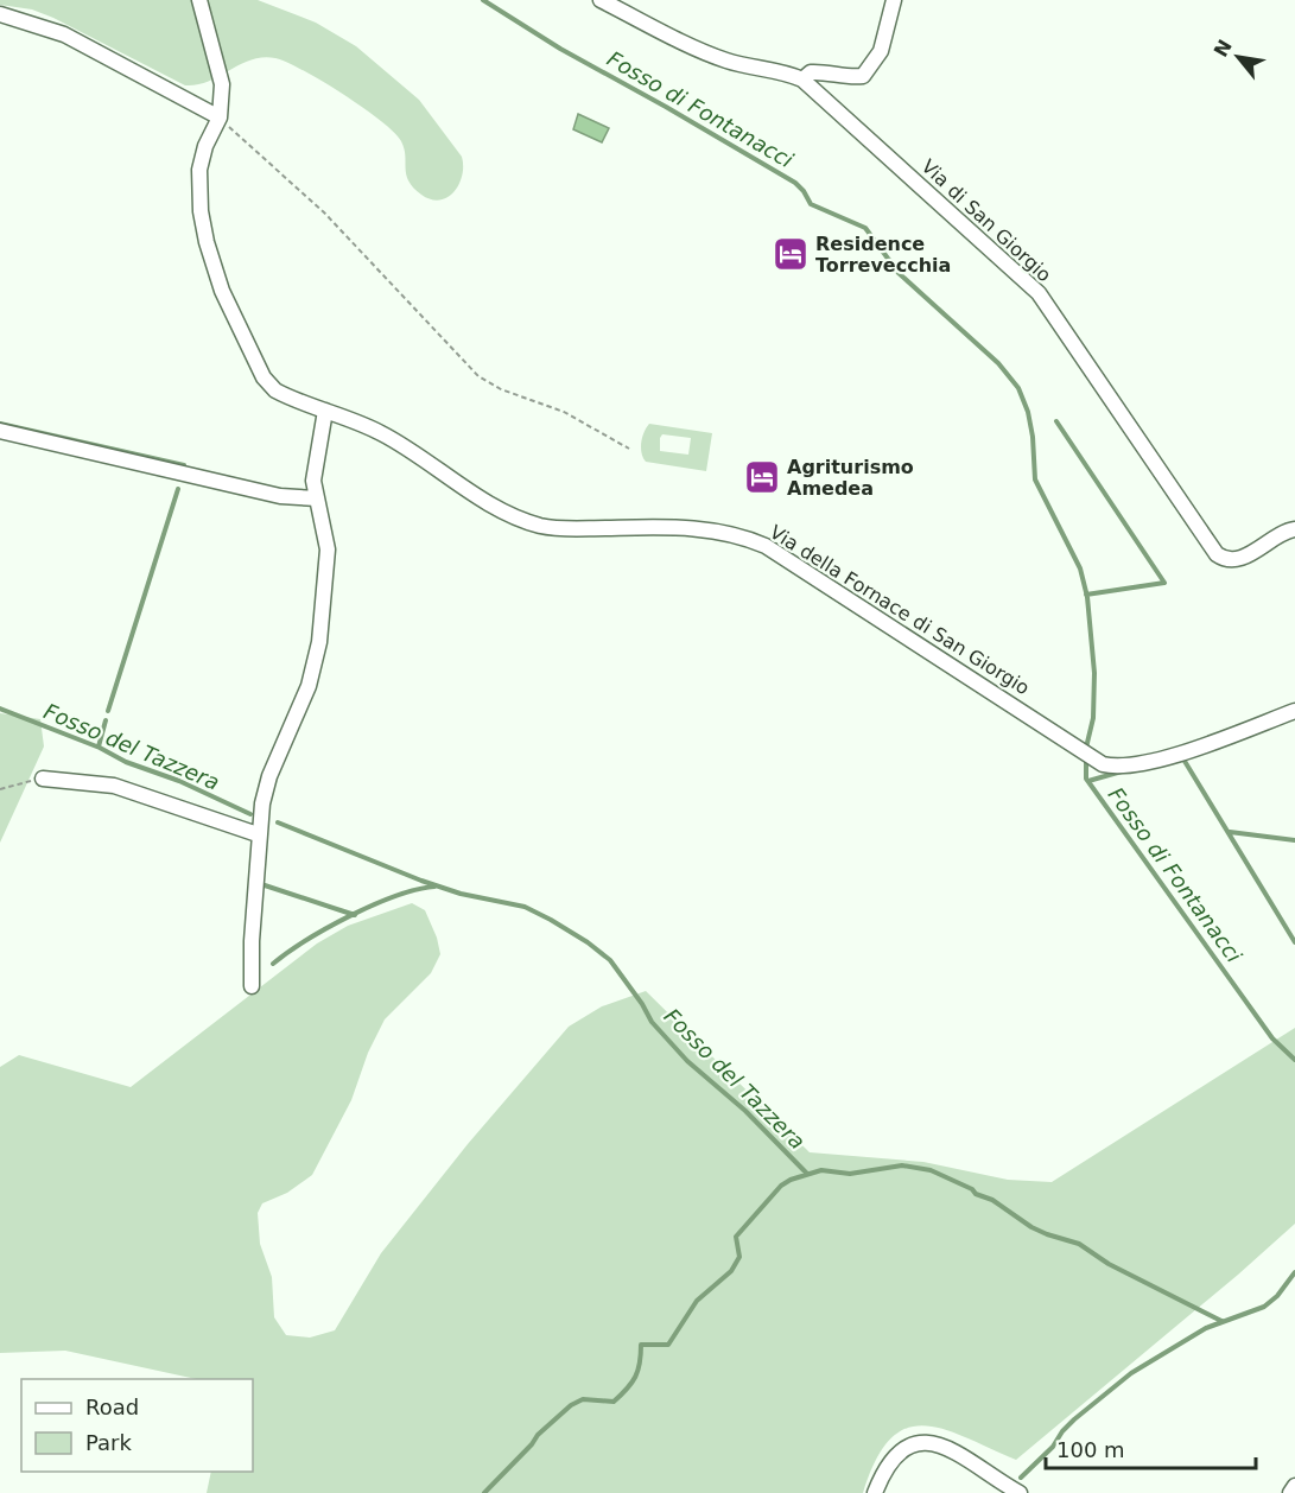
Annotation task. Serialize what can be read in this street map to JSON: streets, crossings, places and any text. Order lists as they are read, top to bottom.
{
  "streets": {
    "street": ["Via di San Giorgio", "Via della Fornace di San Giorgio"]
  },
  "water": ["Fosso di Fontanacci", "Fosso del Tazzera"],
  "places": {
    "hotel": ["Residence Torrevecchia", "Agriturismo Amedea"]
  },
  "legend": ["Road", "Park"],
  "scale_bar": "100 m",
  "north": "top left"
}
